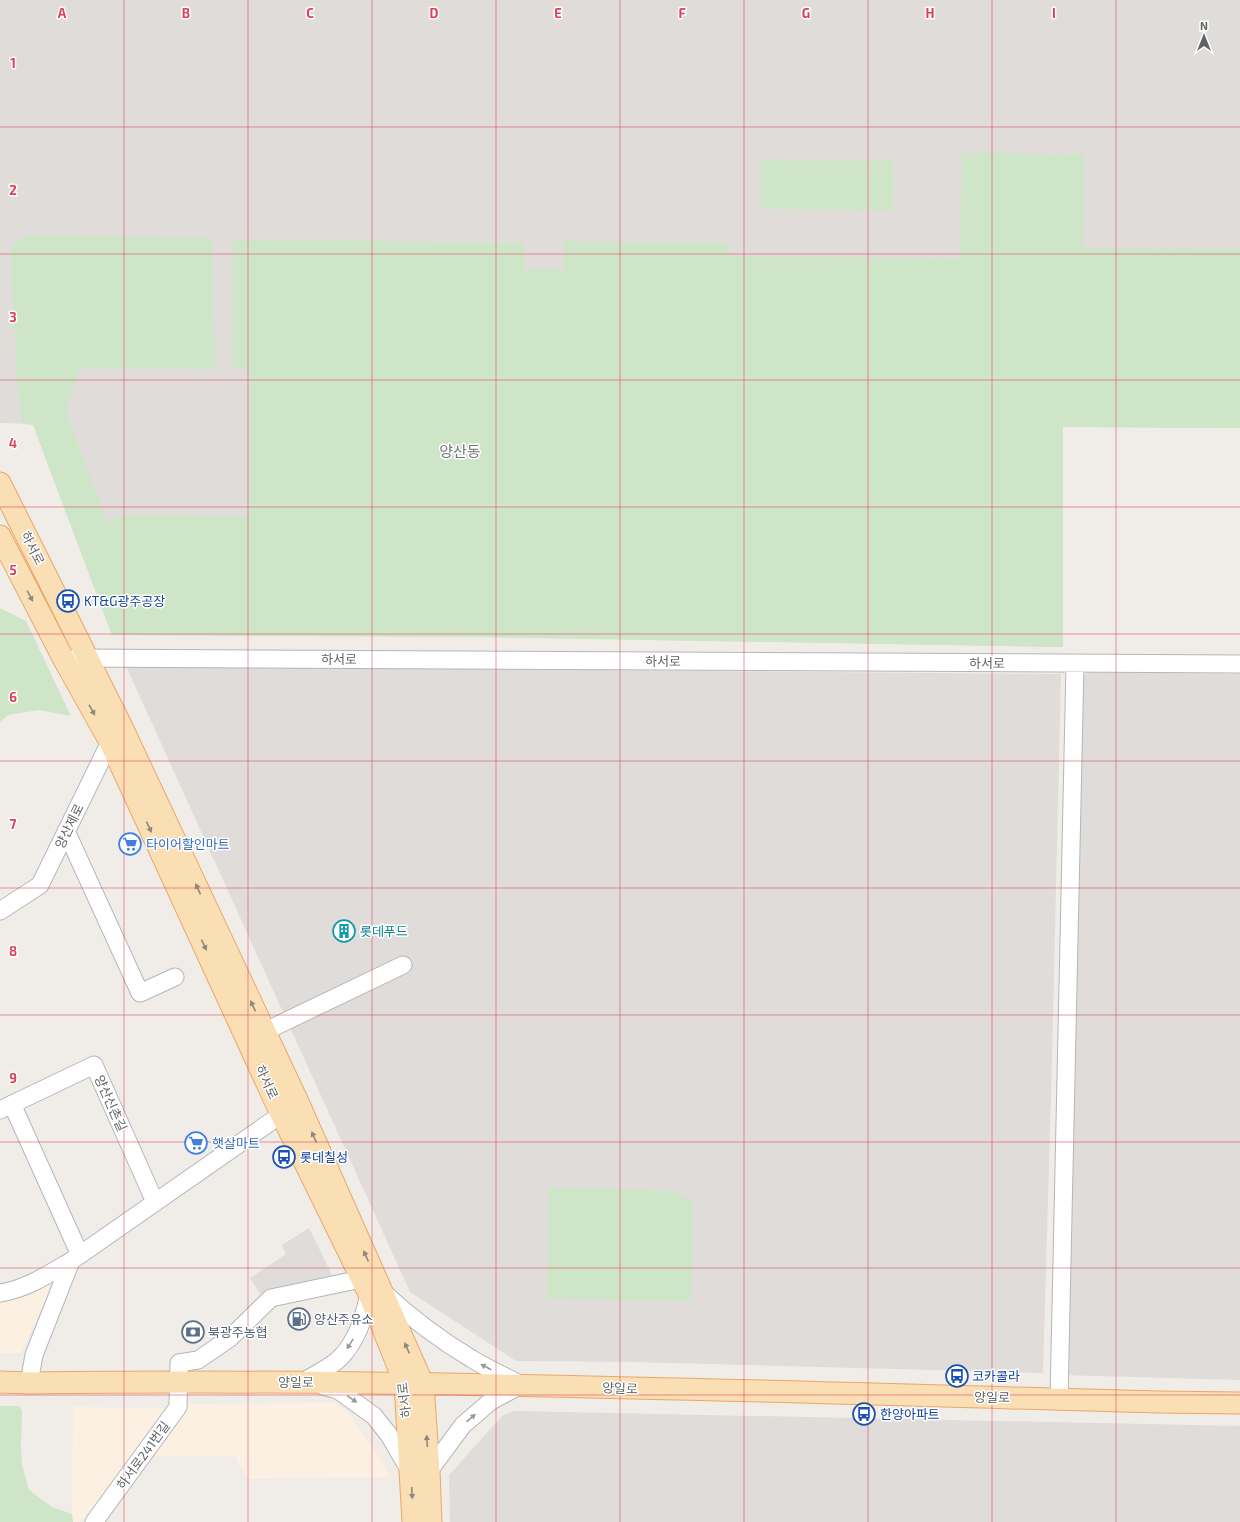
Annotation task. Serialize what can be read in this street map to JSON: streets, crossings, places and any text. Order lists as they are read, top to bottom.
{
  "streets": {
    "main road": ["하서로", "양일로"],
    "street": ["양산제로", "양산신촌길", "하서로241번길"]
  },
  "crossings": [
    ["하서로", "양산제로"],
    ["하서로", "양일로"],
    ["하서로", "하서로241번길"],
    ["양일로", "하서로241번길"]
  ],
  "districts": ["양산동"],
  "places": {
    "bus stop": [
      "KT&G광주공장",
      "롯데칠성",
      "코카콜라",
      "한양아파트"
    ],
    "supermarket": ["타이어할인마트", "햇살마트"],
    "building": ["롯데푸드"],
    "fuel station": ["양산주유소"],
    "bank": ["북광주농협"]
  },
  "north": "top",
  "grid": {
    "columns": [
      "A",
      "B",
      "C",
      "D",
      "E",
      "F",
      "G",
      "H",
      "I"
    ],
    "rows": [
      "1",
      "2",
      "3",
      "4",
      "5",
      "6",
      "7",
      "8",
      "9"
    ]
  }
}
